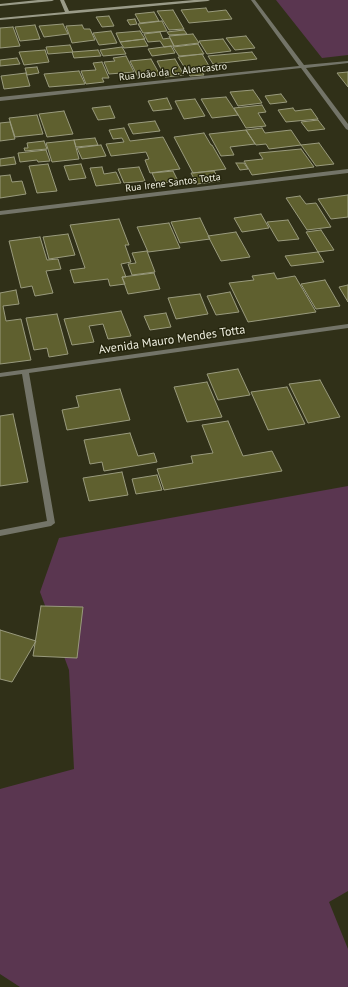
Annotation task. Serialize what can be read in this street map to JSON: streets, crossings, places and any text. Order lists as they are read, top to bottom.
{
  "streets": {
    "street": ["Rua João da C. Alencastro", "Rua Irene Santos Totta", "Avenida Mauro Mendes Totta"]
  }
}
